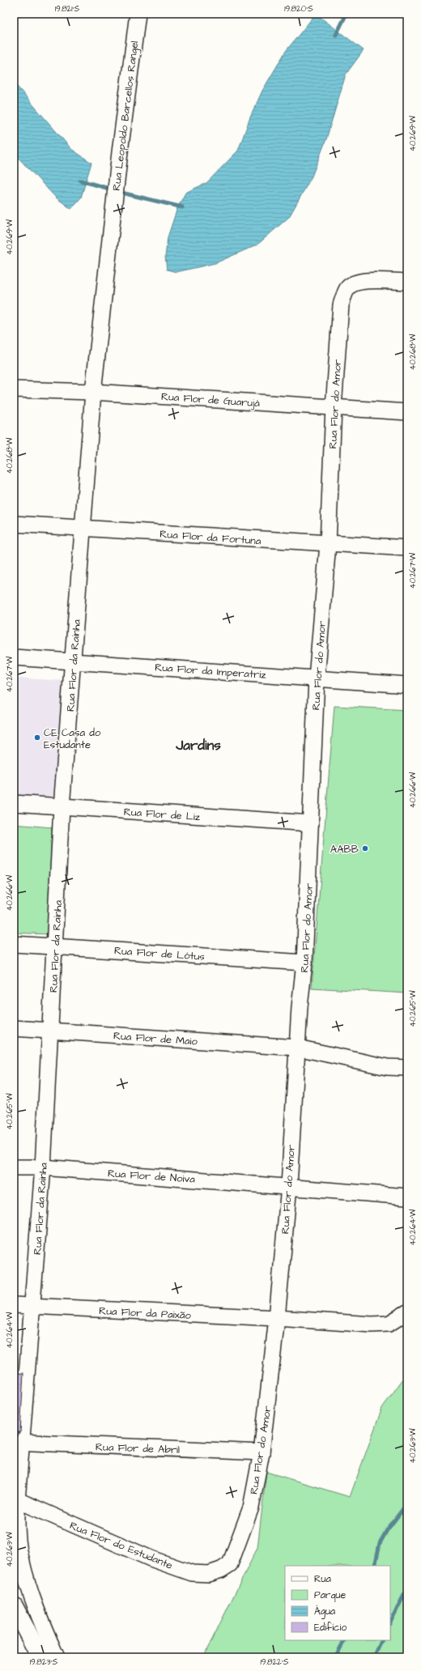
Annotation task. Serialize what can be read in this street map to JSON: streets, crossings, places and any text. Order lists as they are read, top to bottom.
{
  "streets": {
    "street": [
      "Rua Leopoldo Barcellos Rangel",
      "Rua Flor de Guarujá",
      "Rua Flor do Amor",
      "Rua Flor da Fortuna",
      "Rua Flor da Rainha",
      "Rua Flor da Imperatriz",
      "Rua Flor de Liz",
      "Rua Flor de Lótus",
      "Rua Flor de Maio",
      "Rua Flor de Noiva",
      "Rua Flor da Paixão",
      "Rua Flor de Abril",
      "Rua Flor do Estudante"
    ]
  },
  "crossings": [
    ["Rua Leopoldo Barcellos Rangel", "Rua Flor de Guarujá"],
    ["Rua Leopoldo Barcellos Rangel", "Rua Flor da Rainha"],
    ["Rua Flor de Guarujá", "Rua Flor do Amor"],
    ["Rua Flor de Guarujá", "Rua Flor da Rainha"],
    ["Rua Flor do Amor", "Rua Flor da Fortuna"],
    ["Rua Flor do Amor", "Rua Flor da Imperatriz"],
    ["Rua Flor do Amor", "Rua Flor de Liz"],
    ["Rua Flor do Amor", "Rua Flor de Lótus"],
    ["Rua Flor do Amor", "Rua Flor de Maio"],
    ["Rua Flor do Amor", "Rua Flor de Noiva"],
    ["Rua Flor do Amor", "Rua Flor da Paixão"],
    ["Rua Flor do Amor", "Rua Flor de Abril"],
    ["Rua Flor do Amor", "Rua Flor do Estudante"],
    ["Rua Flor da Fortuna", "Rua Flor da Rainha"],
    ["Rua Flor da Rainha", "Rua Flor da Imperatriz"],
    ["Rua Flor da Rainha", "Rua Flor de Liz"],
    ["Rua Flor da Rainha", "Rua Flor de Lótus"],
    ["Rua Flor da Rainha", "Rua Flor de Maio"],
    ["Rua Flor da Rainha", "Rua Flor de Noiva"],
    ["Rua Flor da Rainha", "Rua Flor da Paixão"],
    ["Rua Flor da Rainha", "Rua Flor de Abril"],
    ["Rua Flor da Rainha", "Rua Flor do Estudante"]
  ],
  "districts": ["Jardins"],
  "places": ["CE Casa do Estudante", "AABB"],
  "legend": [
    "Rua",
    "Parque",
    "Água",
    "Edifício"
  ],
  "coordinates": [
    "19.821°S",
    "19.820°S",
    "40.269°W",
    "40.268°W",
    "40.267°W",
    "40.266°W",
    "40.265°W",
    "40.264°W",
    "40.263°W",
    "19.823°S",
    "19.822°S"
  ]
}
